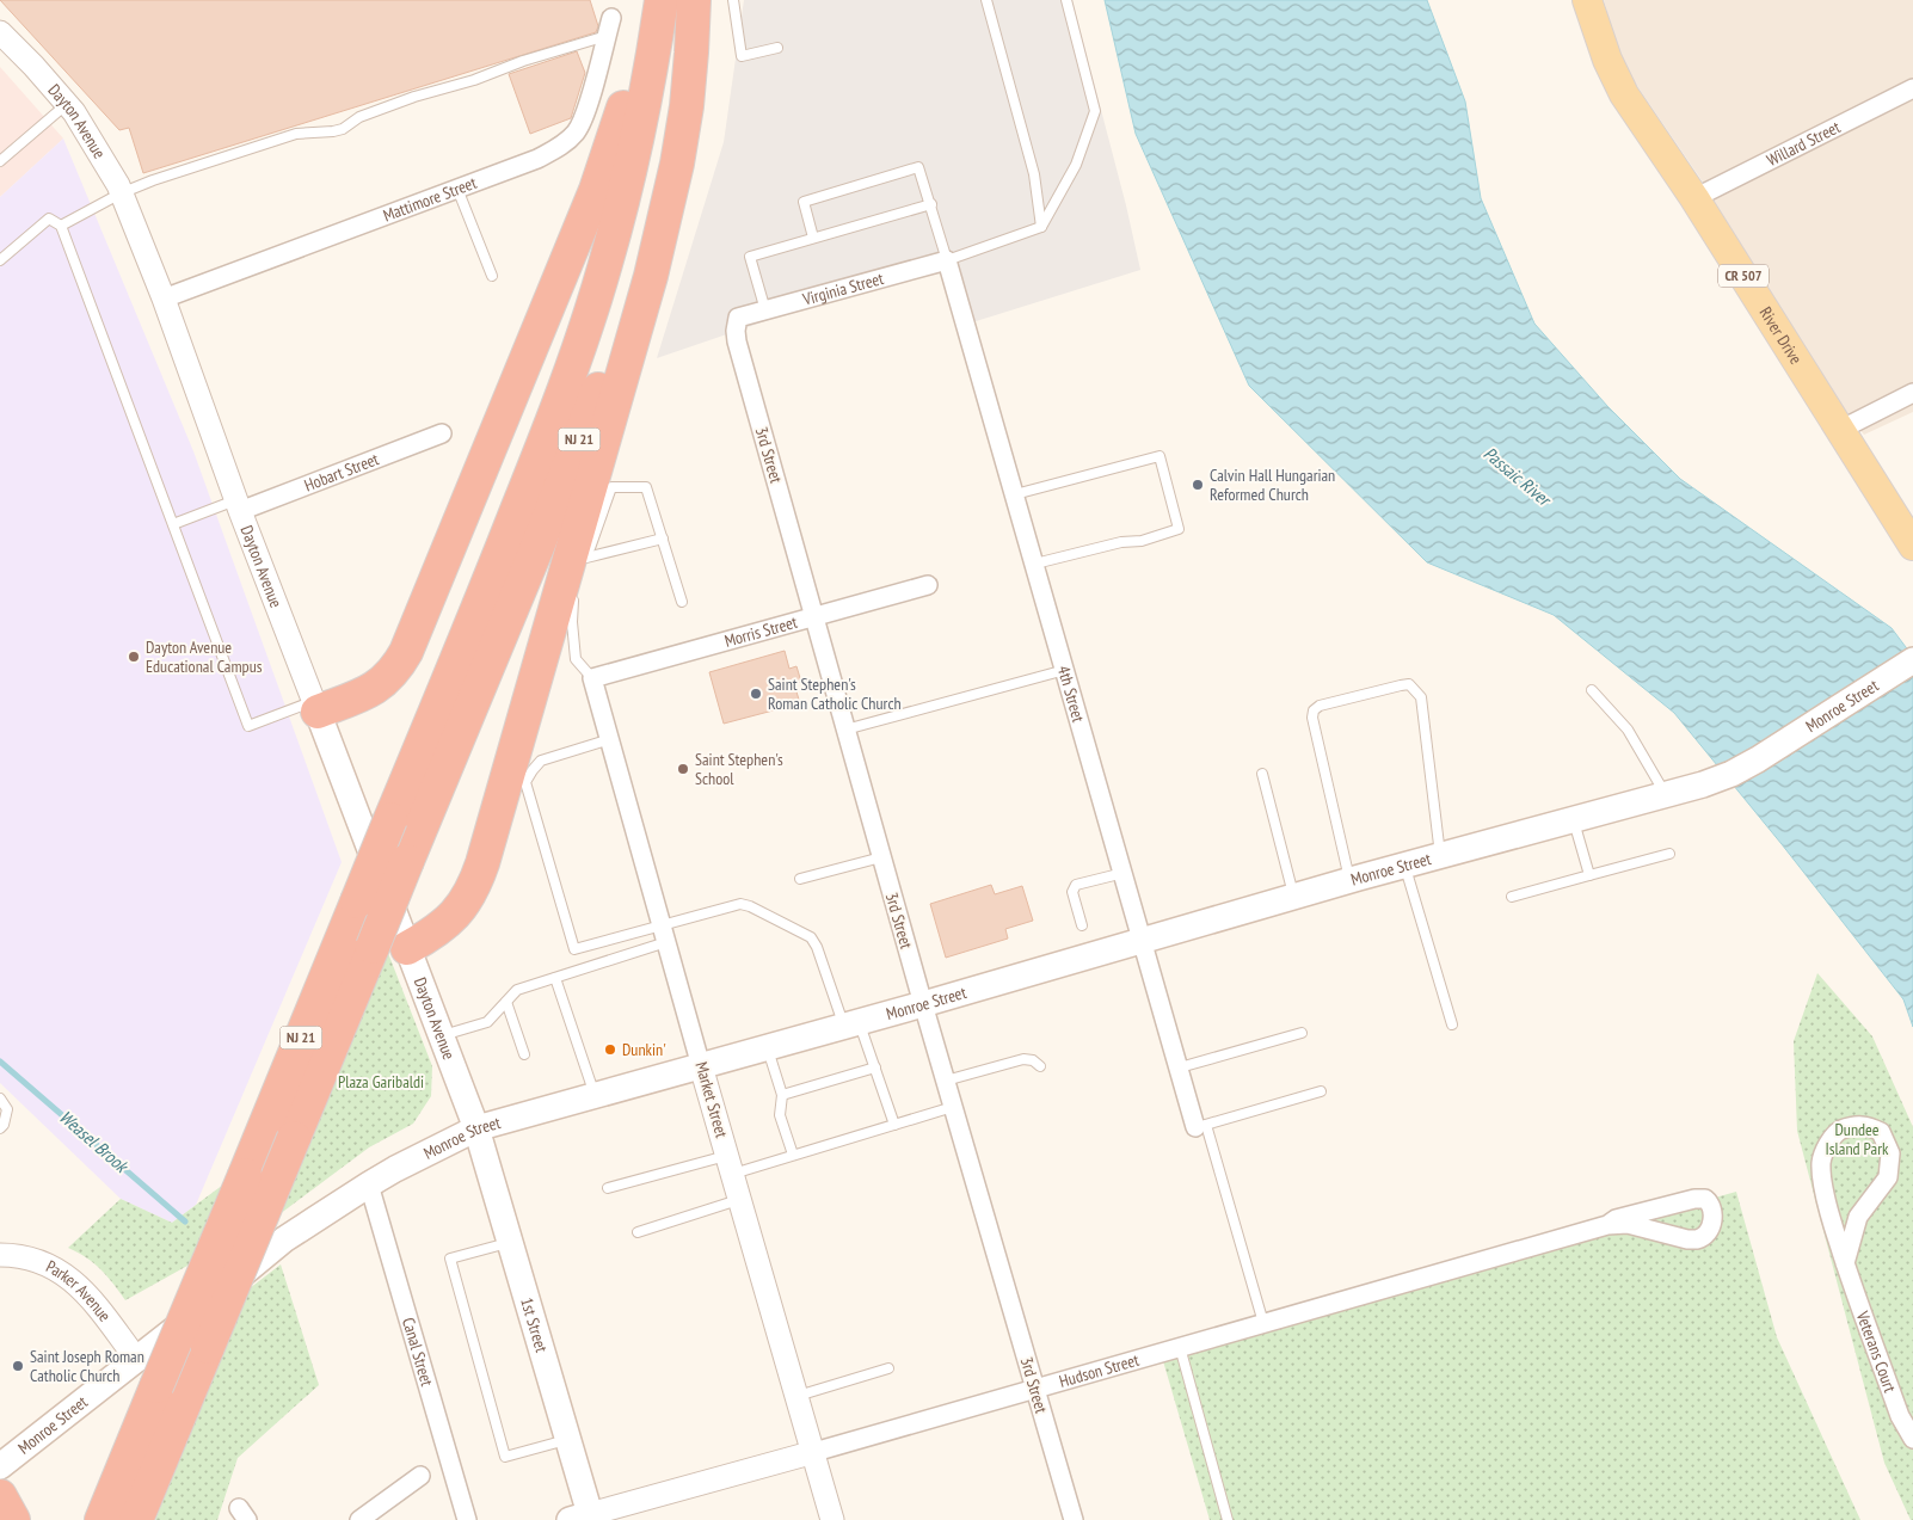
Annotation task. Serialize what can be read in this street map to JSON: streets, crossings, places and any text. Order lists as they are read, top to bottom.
{
  "streets": {
    "highway": ["NJ 21"],
    "main road": [
      "Dayton Avenue",
      "CR 507",
      "River Drive",
      "Monroe Street",
      "1st Street"
    ],
    "street": [
      "Willard Street",
      "Mattimore Street",
      "Virginia Street",
      "3rd Street",
      "Hobart Street",
      "Morris Street",
      "4th Street",
      "Market Street",
      "Parker Avenue",
      "Canal Street",
      "Veterans Court",
      "Hudson Street"
    ]
  },
  "crossings": [
    ["Dayton Avenue", "Mattimore Street"],
    ["Dayton Avenue", "Hobart Street"],
    ["Dayton Avenue", "Monroe Street"],
    ["Dayton Avenue", "1st Street"],
    ["Willard Street", "River Drive"],
    ["Virginia Street", "3rd Street"],
    ["Virginia Street", "4th Street"],
    ["3rd Street", "Morris Street"],
    ["3rd Street", "Monroe Street"],
    ["3rd Street", "Hudson Street"],
    ["Morris Street", "Market Street"],
    ["4th Street", "Monroe Street"],
    ["Monroe Street", "Market Street"],
    ["Monroe Street", "Parker Avenue"],
    ["Monroe Street", "1st Street"],
    ["Monroe Street", "Canal Street"],
    ["Market Street", "Hudson Street"],
    ["1st Street", "Hudson Street"]
  ],
  "water": ["Passaic River", "Weasel Brook"],
  "parks": ["Plaza Garibaldi", "Dundee Island Park"],
  "places": [
    "Calvin Hall Hungarian Reformed Church",
    "Dayton Avenue Educational Campus",
    "Saint Stephen's Roman Catholic Church",
    "Saint Stephen's School",
    "Dunkin'",
    "Saint Joseph Roman Catholic Church"
  ]
}
